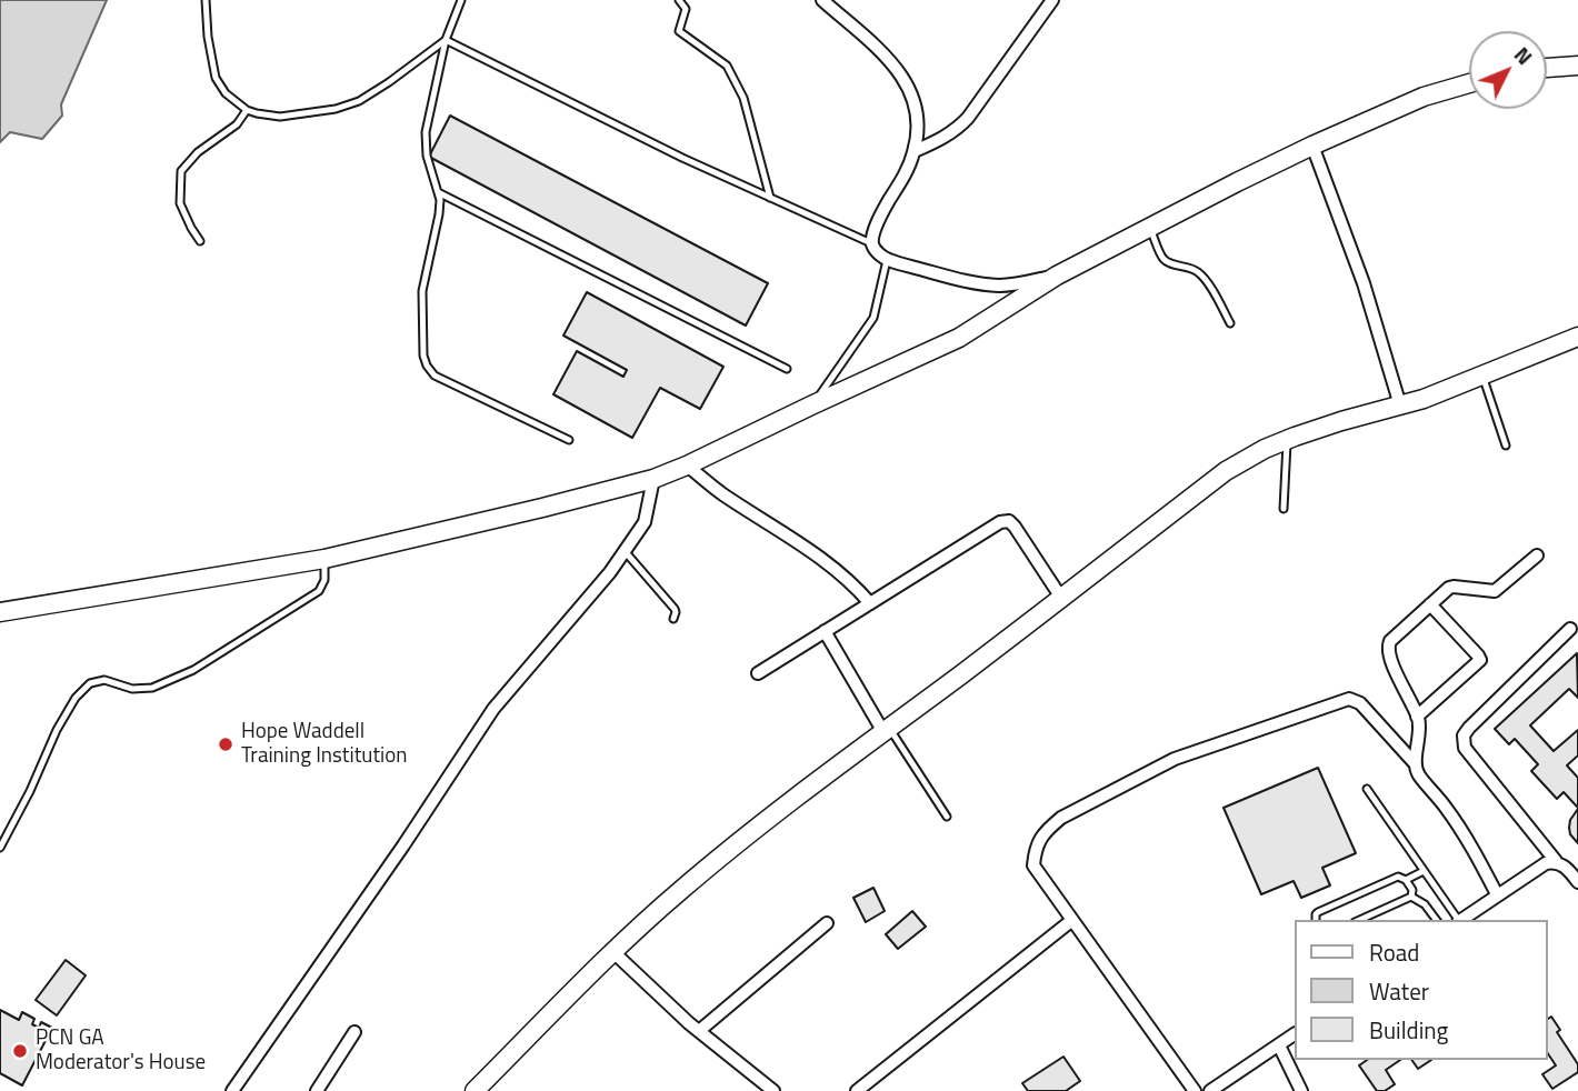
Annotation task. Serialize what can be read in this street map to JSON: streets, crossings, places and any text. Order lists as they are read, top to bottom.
{
  "places": ["Hope Waddell Training Institution", "PCN GA Moderator's House"],
  "legend": ["Road", "Water", "Building"],
  "north": "top right"
}
